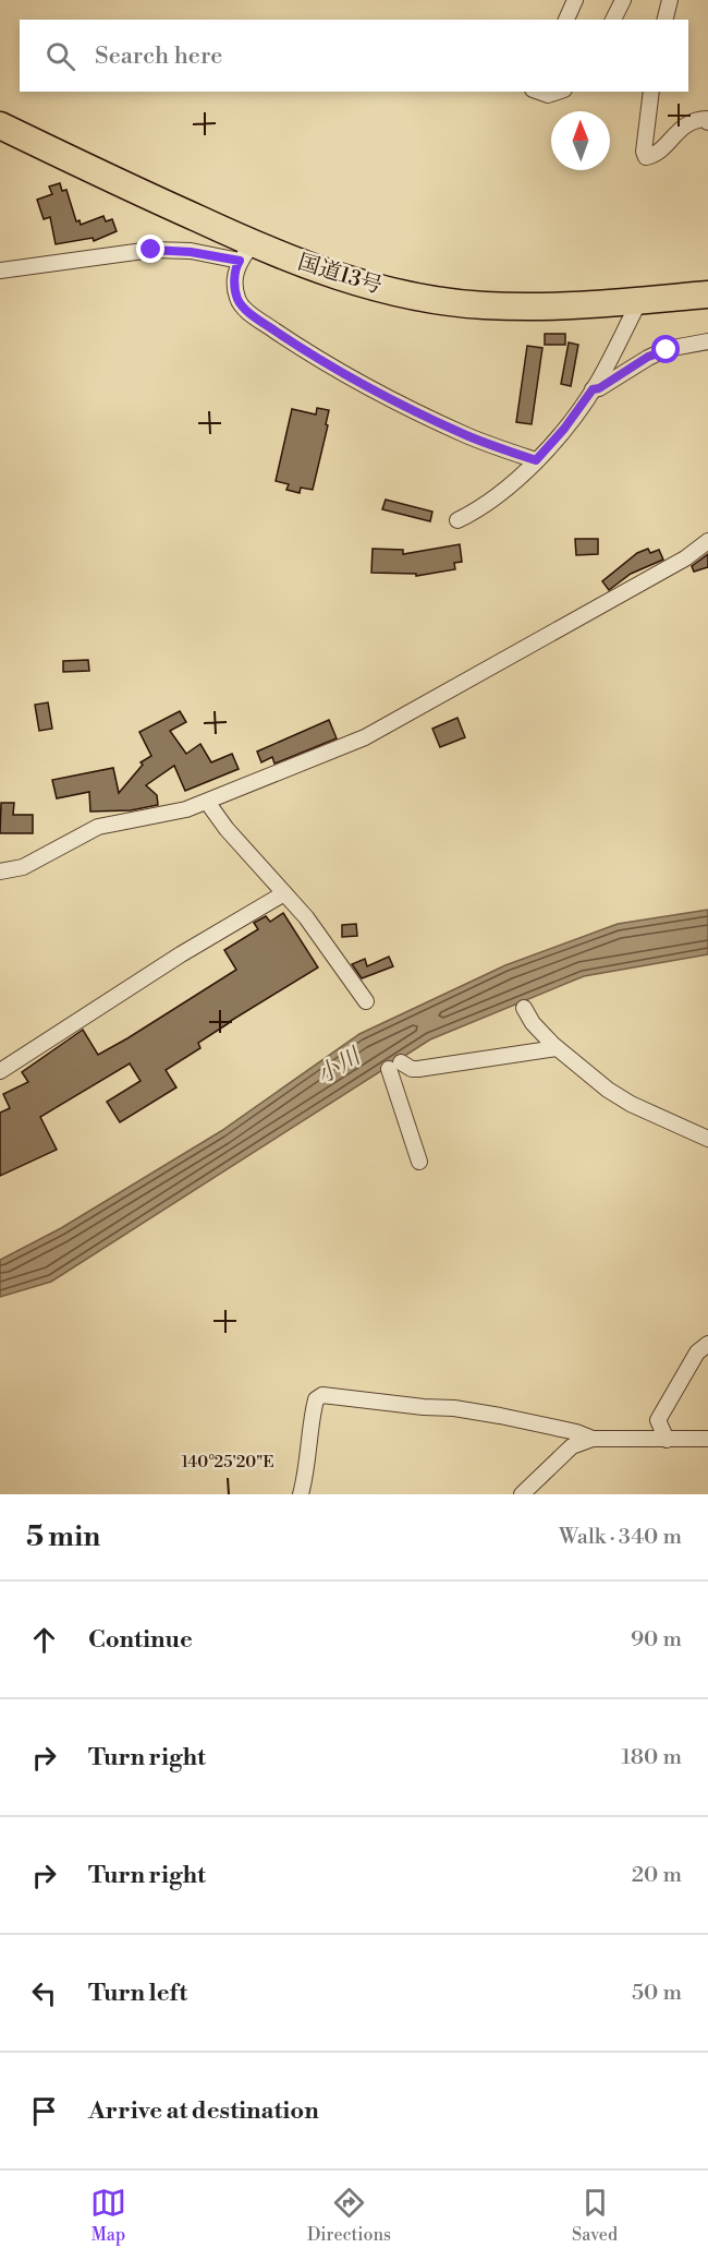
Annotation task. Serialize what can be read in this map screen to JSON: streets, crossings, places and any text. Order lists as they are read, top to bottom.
{
  "streets": {
    "highway": ["国道13号"]
  },
  "water": ["小川"],
  "north": "top",
  "page": {
    "search": "Search here",
    "heading": ["5 min", "Walk · 340 m"],
    "list": [
      ["Continue", "90 m"],
      ["Turn right", "180 m"],
      ["Turn right", "20 m"],
      ["Turn left", "50 m"],
      "Arrive at destination"
    ],
    "nav": ["Map", "Directions", "Saved"]
  },
  "coordinates": ["140°25'20\"E"]
}
